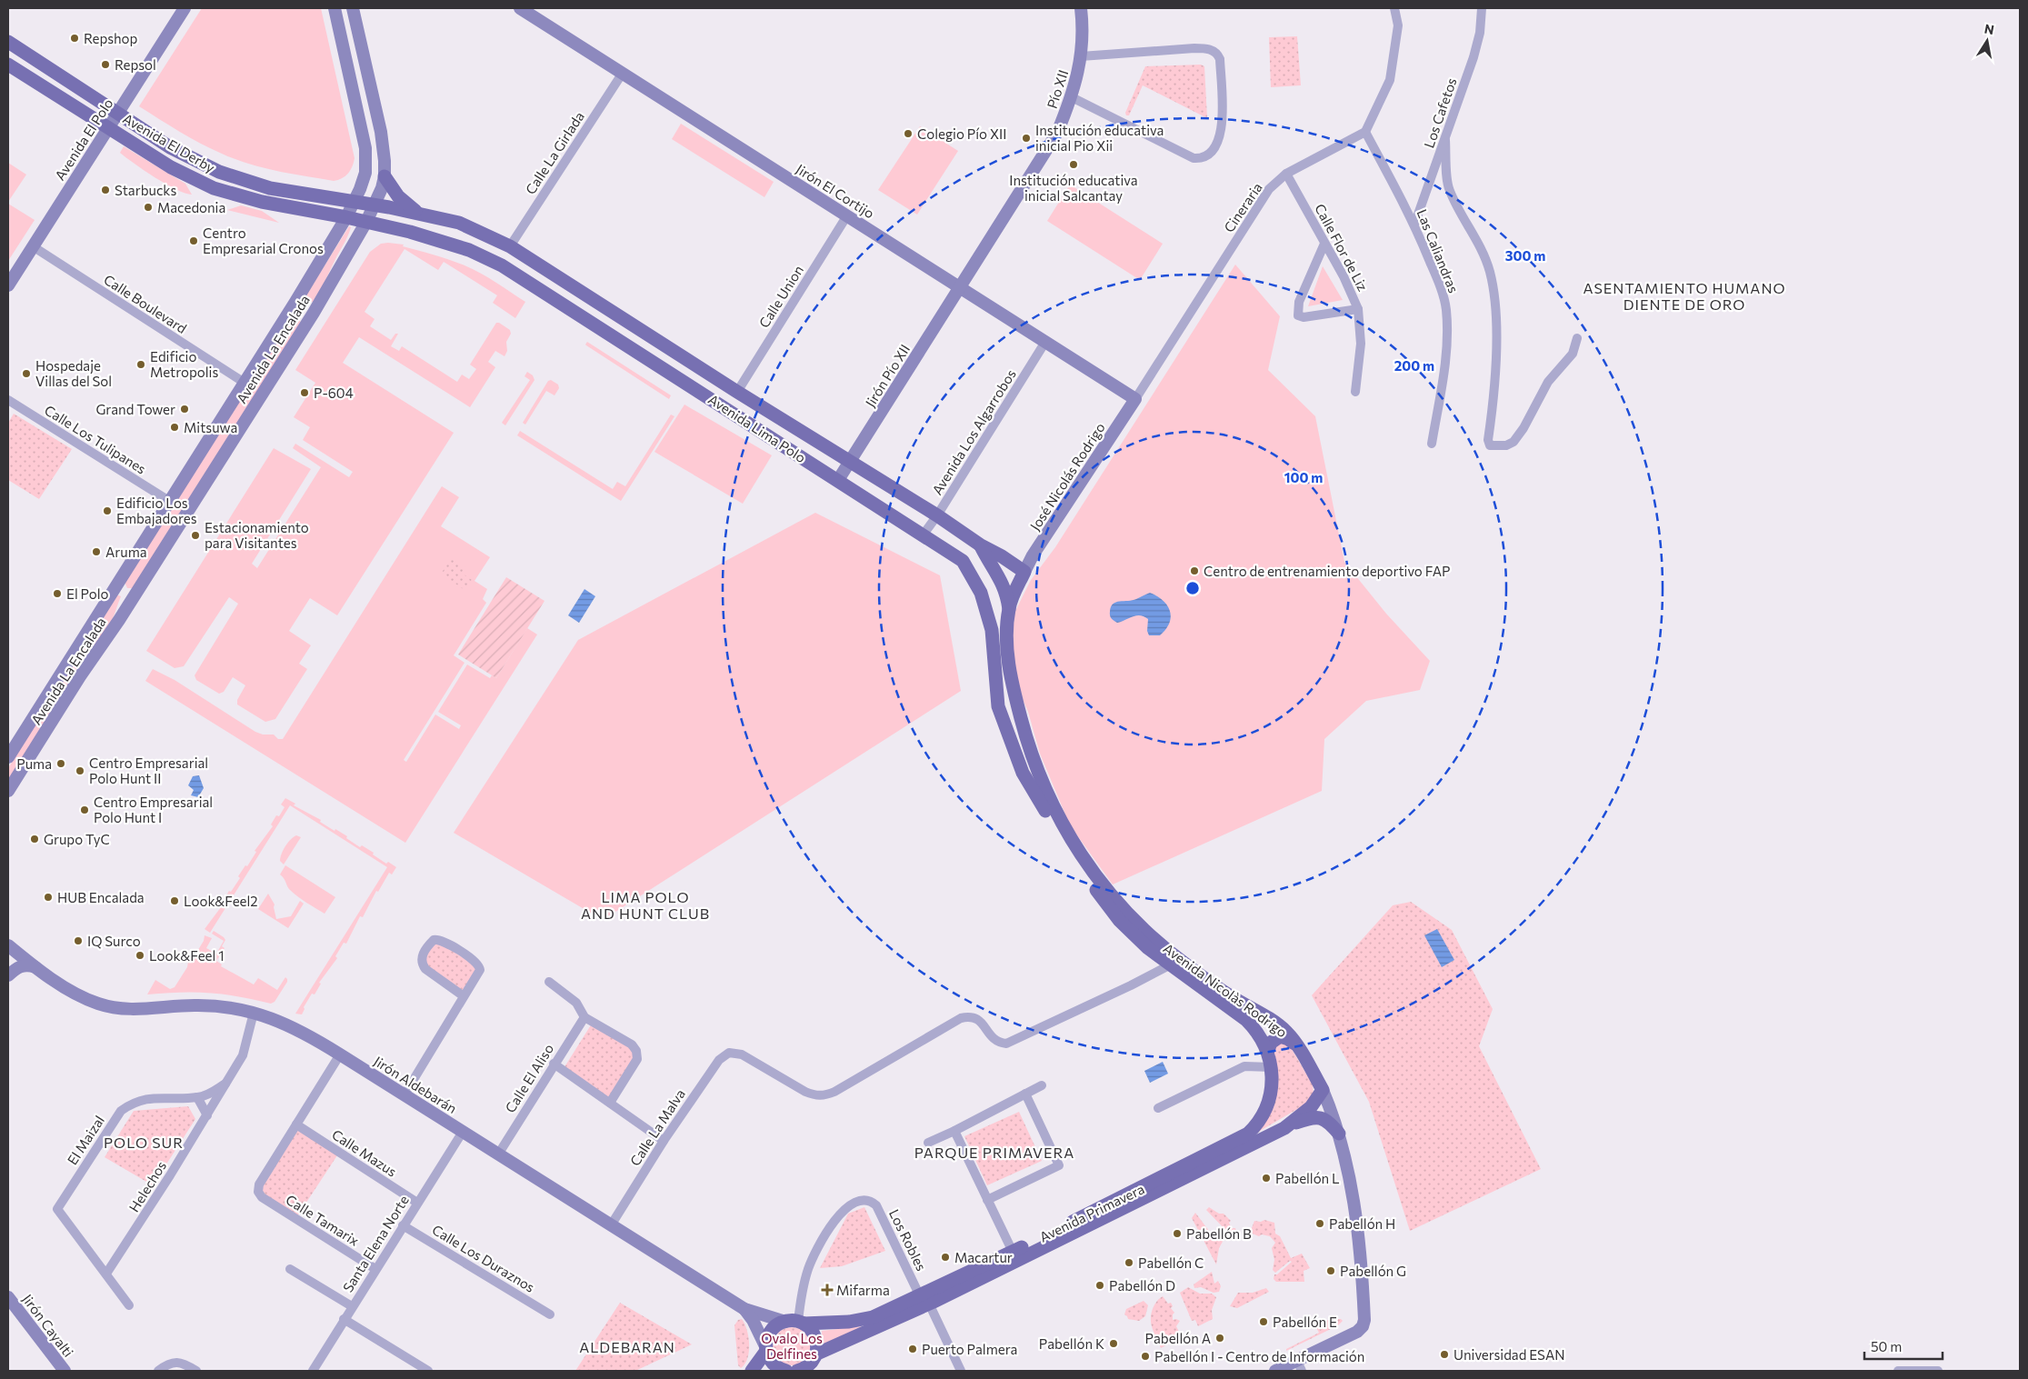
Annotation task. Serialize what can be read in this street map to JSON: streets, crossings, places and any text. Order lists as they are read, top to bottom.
{
  "streets": {
    "main road": [
      "Avenida El Derby",
      "Avenida Lima Polo",
      "Avenida Nicolàs Rodrigo",
      "Avenida Primavera"
    ],
    "street": [
      "Pío XII",
      "Los Cafetos",
      "Avenida El Polo",
      "Calle La Girlada",
      "Jirón El Cortijo",
      "Cineraria",
      "Calle Flor de Liz",
      "Las Caliandras",
      "Calle Union",
      "Calle Boulevard",
      "Avenida La Encalada",
      "Jirón Pío XII",
      "Avenida Los Algarrobos",
      "Calle Los Tulipanes",
      "José Nicolás Rodrigo",
      "Calle El Aliso",
      "Jirón Aldebarán",
      "Calle La Malva",
      "El Maizal",
      "Calle Mazus",
      "Helechos",
      "Calle Tamarix",
      "Los Robles",
      "Santa Elena Norte",
      "Calle Los Duraznos",
      "Jirón Cayalti"
    ]
  },
  "crossings": [
    ["Pío XII", "Jirón El Cortijo"],
    ["Pío XII", "Jirón Pío XII"],
    ["Los Cafetos", "Las Caliandras"],
    ["Avenida El Polo", "Avenida El Derby"],
    ["Avenida El Polo", "Calle Boulevard"],
    ["Avenida El Derby", "Avenida La Encalada"],
    ["Avenida El Derby", "Avenida Lima Polo"],
    ["Calle La Girlada", "Jirón El Cortijo"],
    ["Calle La Girlada", "Avenida Lima Polo"],
    ["Jirón El Cortijo", "Cineraria"],
    ["Jirón El Cortijo", "Calle Union"],
    ["Jirón El Cortijo", "Jirón Pío XII"],
    ["Jirón El Cortijo", "Avenida Los Algarrobos"],
    ["Jirón El Cortijo", "José Nicolás Rodrigo"],
    ["Cineraria", "Calle Flor de Liz"],
    ["Cineraria", "Las Caliandras"],
    ["Cineraria", "José Nicolás Rodrigo"],
    ["Calle Union", "Avenida Lima Polo"],
    ["Calle Boulevard", "Avenida La Encalada"],
    ["Avenida La Encalada", "Avenida Lima Polo"],
    ["Avenida La Encalada", "Calle Los Tulipanes"],
    ["Jirón Pío XII", "Avenida Lima Polo"],
    ["Avenida Lima Polo", "Avenida Los Algarrobos"],
    ["Avenida Lima Polo", "José Nicolás Rodrigo"],
    ["Avenida Lima Polo", "Avenida Nicolàs Rodrigo"],
    ["José Nicolás Rodrigo", "Avenida Nicolàs Rodrigo"],
    ["Avenida Nicolàs Rodrigo", "Calle La Malva"],
    ["Avenida Nicolàs Rodrigo", "Avenida Primavera"],
    ["Calle El Aliso", "Jirón Aldebarán"],
    ["Jirón Aldebarán", "Calle La Malva"],
    ["Jirón Aldebarán", "Helechos"],
    ["Jirón Aldebarán", "Avenida Primavera"],
    ["Jirón Aldebarán", "Los Robles"],
    ["Jirón Aldebarán", "Santa Elena Norte"],
    ["El Maizal", "Helechos"],
    ["Calle Mazus", "Calle Tamarix"],
    ["Calle Mazus", "Santa Elena Norte"],
    ["Avenida Primavera", "Los Robles"],
    ["Calle Tamarix", "Santa Elena Norte"],
    ["Santa Elena Norte", "Calle Los Duraznos"]
  ],
  "districts": [
    "ASENTAMIENTO HUMANO DIENTE DE ORO",
    "LIMA POLO AND HUNT CLUB",
    "POLO SUR",
    "PARQUE PRIMAVERA",
    "ALDEBARAN"
  ],
  "parks": ["Ovalo Los Delfines"],
  "places": {
    "other": [
      "Repshop",
      "Repsol",
      "Colegio Pío XII",
      "Institución educativa inicial Pio Xii",
      "Institución educativa inicial Salcantay",
      "Starbucks",
      "Macedonia",
      "Centro Empresarial Cronos",
      "Edificio Metropolis",
      "Hospedaje Villas del Sol",
      "P-604",
      "Grand Tower",
      "Mitsuwa",
      "Edificio Los Embajadores",
      "Estacionamiento para Visitantes",
      "Aruma",
      "Centro de entrenamiento deportivo FAP",
      "El Polo",
      "Puma",
      "Centro Empresarial Polo Hunt II",
      "Centro Empresarial Polo Hunt I",
      "Grupo TyC",
      "HUB Encalada",
      "Look&Feel2",
      "IQ Surco",
      "Look&Feel 1",
      "Pabellón L",
      "Pabellón H",
      "Pabellón B",
      "Macartur",
      "Pabellón C",
      "Pabellón G",
      "Pabellón D",
      "Pabellón E",
      "Pabellón A",
      "Pabellón K",
      "Puerto Palmera",
      "Universidad ESAN",
      "Pabellón I - Centro de Información"
    ],
    "health": ["Mifarma"]
  },
  "scale_bar": "50 m",
  "north": "top",
  "rings": ["300 m", "200 m", "100 m"]
}
